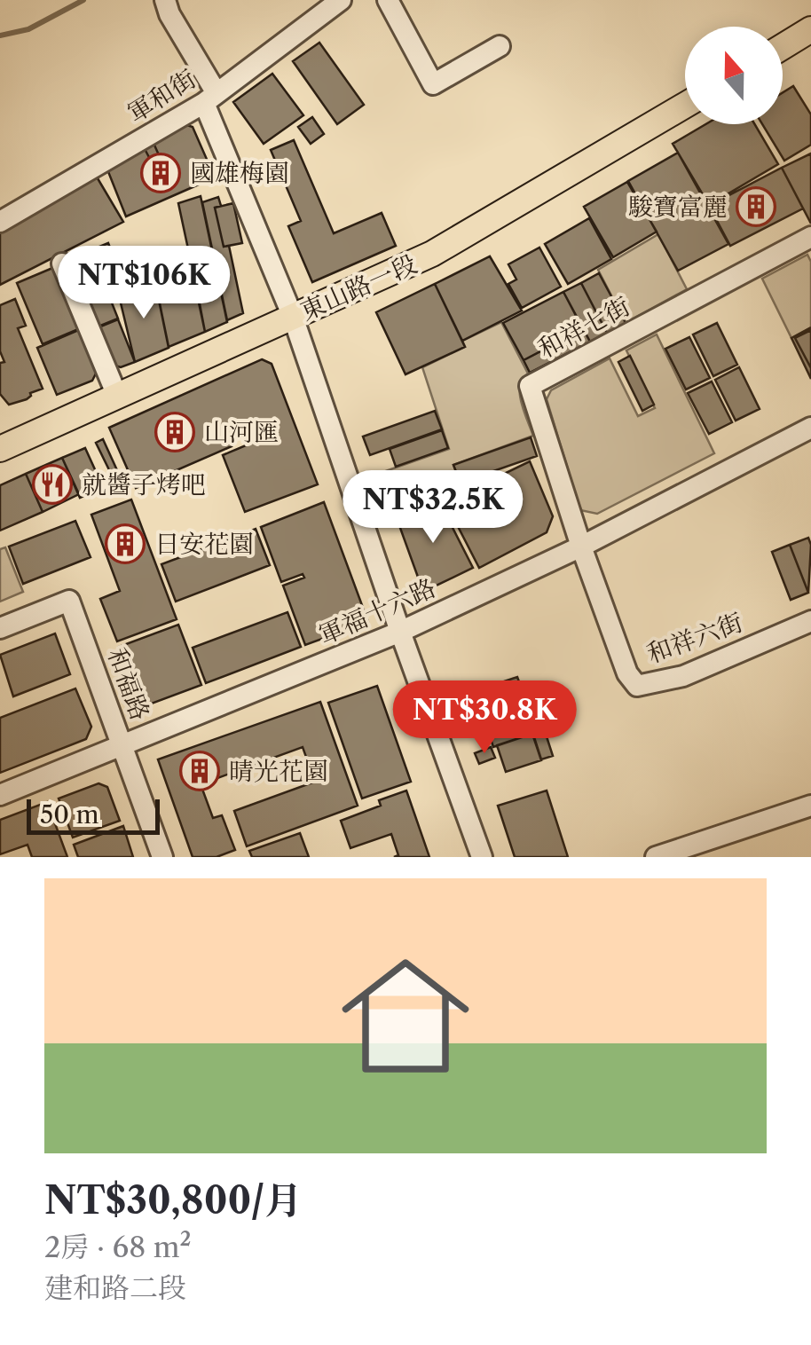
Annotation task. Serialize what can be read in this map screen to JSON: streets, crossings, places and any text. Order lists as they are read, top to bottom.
{
  "streets": {
    "main road": ["東山路一段"],
    "street": [
      "軍和街",
      "和祥七街",
      "軍福十六路",
      "和祥六街",
      "和福路"
    ]
  },
  "crossings": [
    ["和祥七街", "軍福十六路"],
    ["和祥七街", "和祥六街"],
    ["軍福十六路", "和祥六街"],
    ["軍福十六路", "和福路"]
  ],
  "places": {
    "building": [
      "國雄梅園",
      "駿寶富麗",
      "山河匯",
      "日安花園",
      "晴光花園"
    ],
    "restaurant": ["就醬子烤吧"]
  },
  "scale_bar": "50 m",
  "north": "top",
  "page": {
    "price": ["NT$106K", "NT$32.5K", "NT$30.8K"],
    "scale": "50 m",
    "list": [
      {
        "name": "NT$30,800/月",
        "note": "2房 · 68 m² · 建和路二段"
      }
    ]
  }
}
